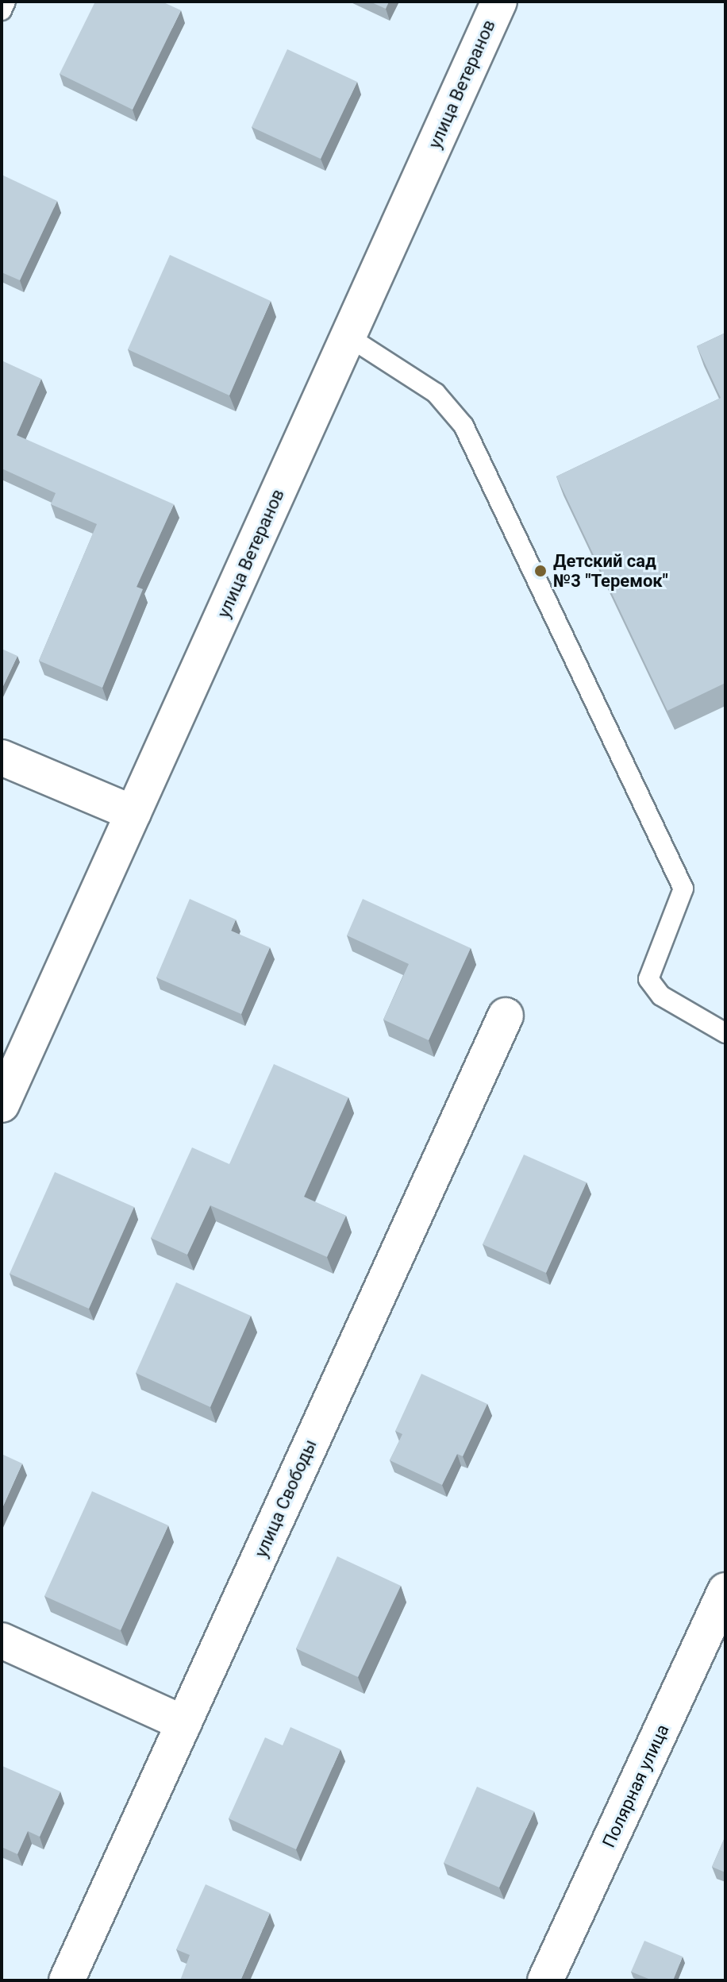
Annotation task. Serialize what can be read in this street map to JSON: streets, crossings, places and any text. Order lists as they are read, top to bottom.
{
  "streets": {
    "street": ["улица Ветеранов", "улица Свободы", "Полярная улица"]
  },
  "places": ["Детский сад №3 \"Теремок\""]
}
